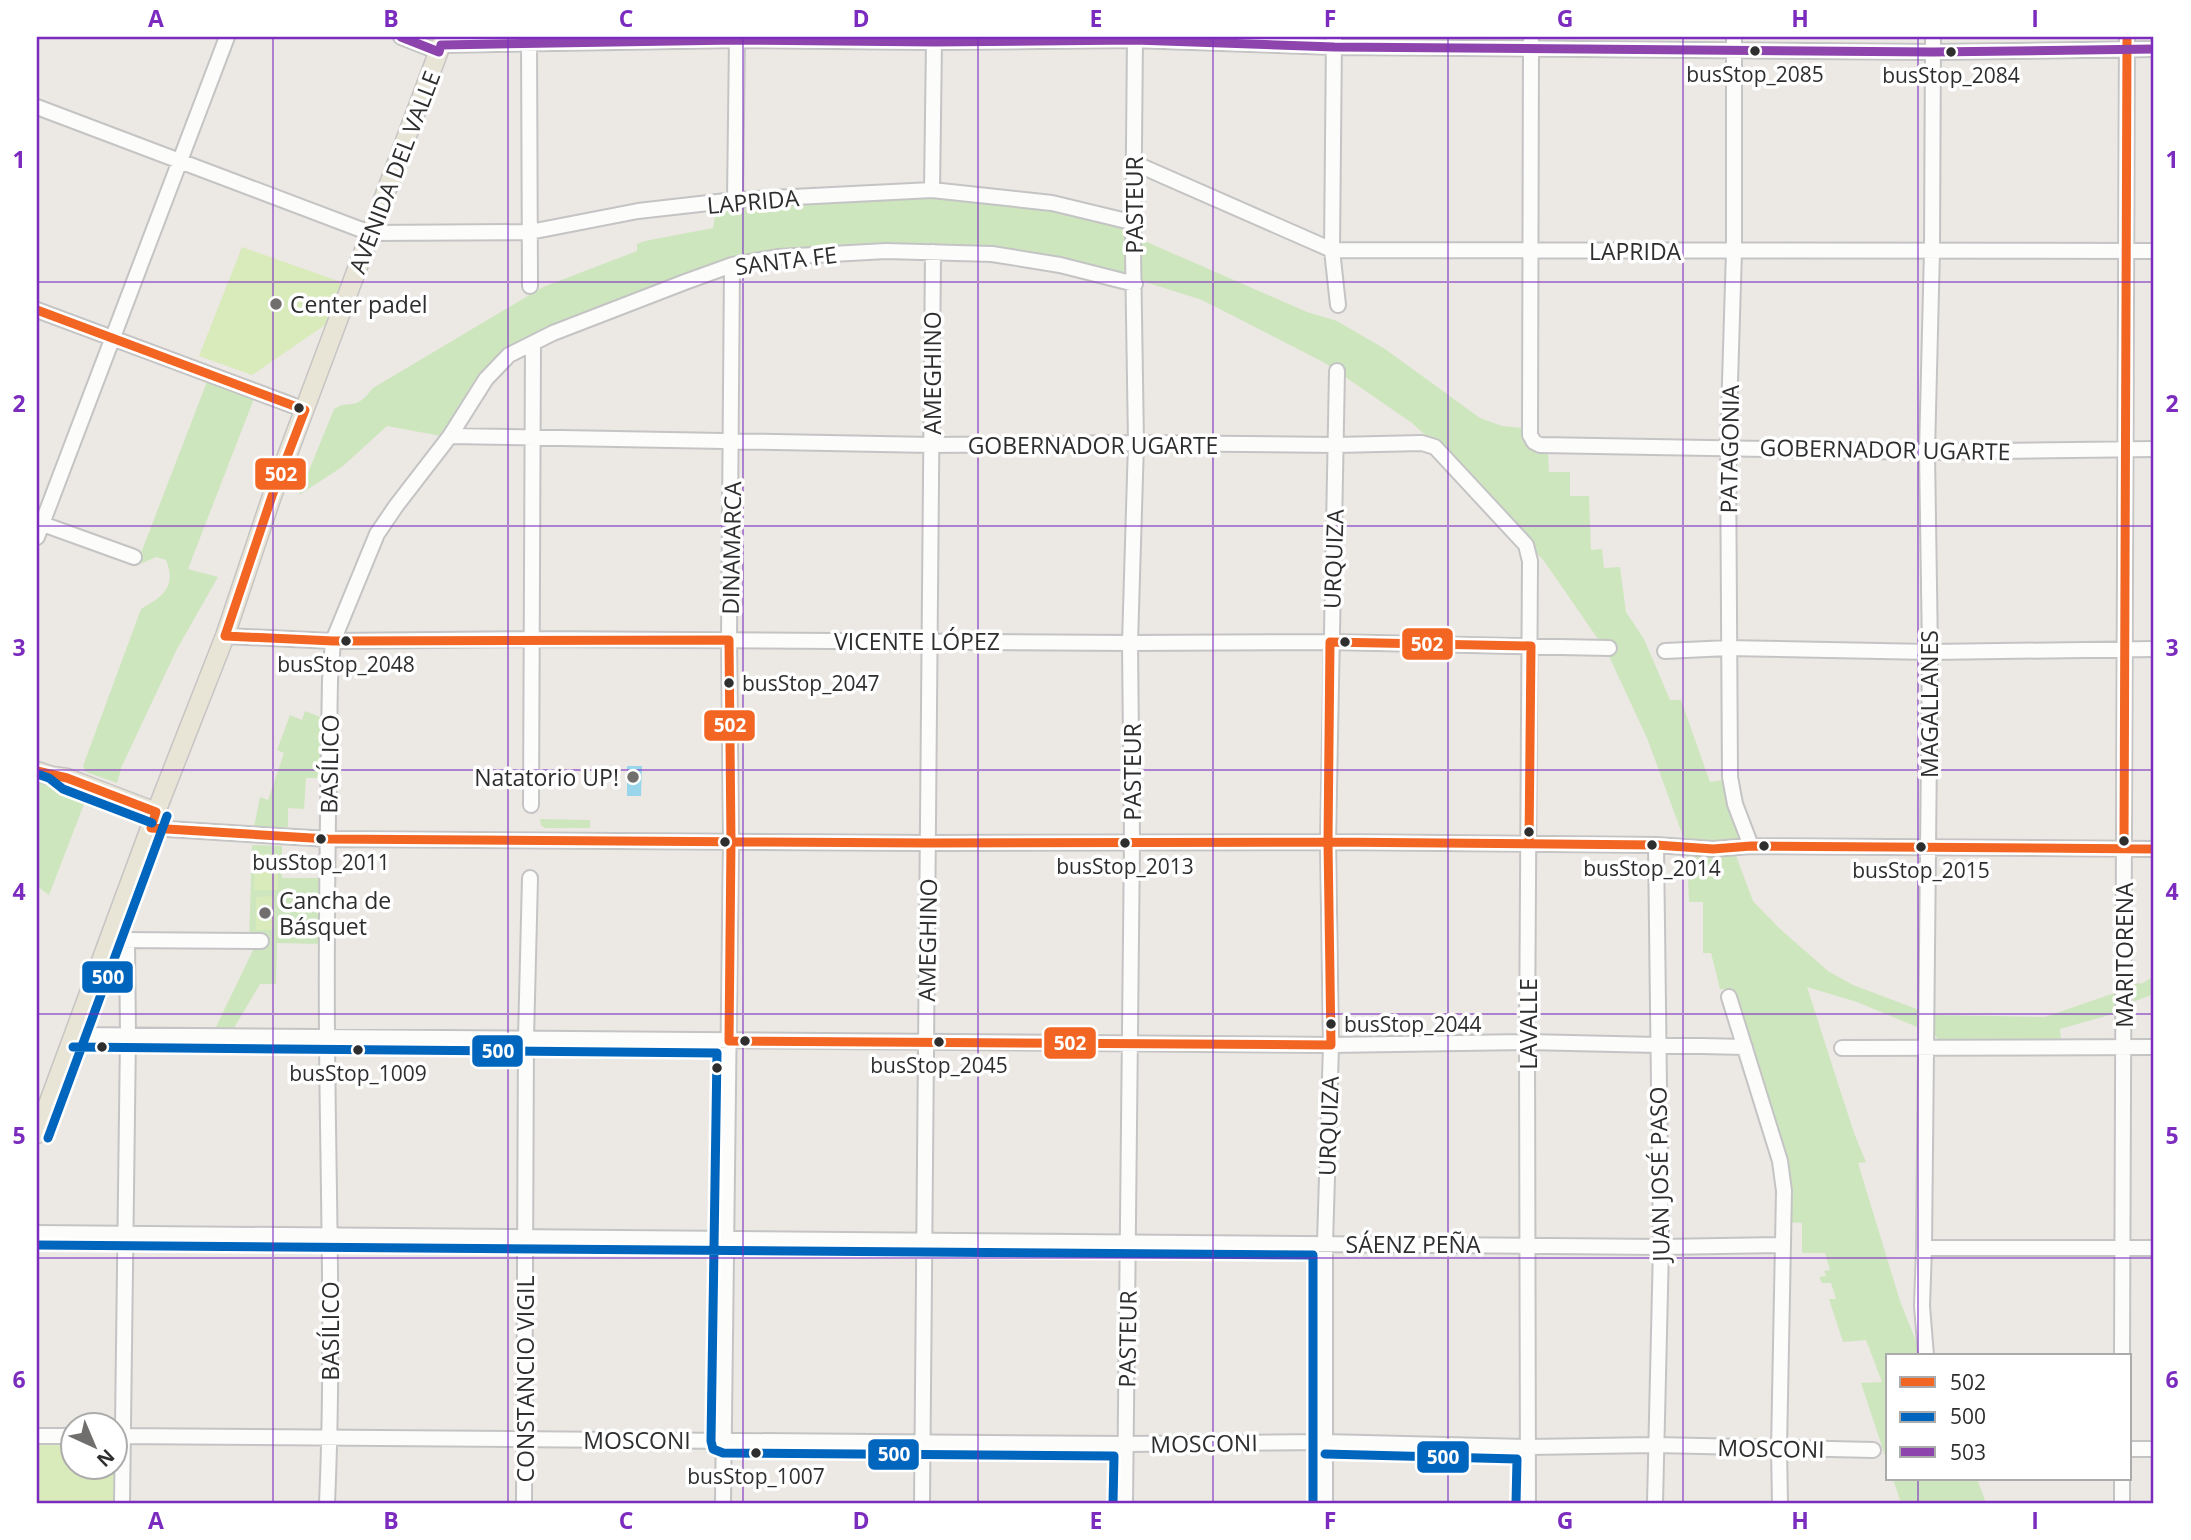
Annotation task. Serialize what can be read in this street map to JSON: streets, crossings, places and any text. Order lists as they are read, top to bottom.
{
  "streets": {
    "main road": ["AVENIDA DEL VALLE"],
    "street": [
      "LAPRIDA",
      "PASTEUR",
      "SANTA FE",
      "AMEGHINO",
      "GOBERNADOR UGARTE",
      "PATAGONIA",
      "DINAMARCA",
      "URQUIZA",
      "VICENTE LÓPEZ",
      "MAGALLANES",
      "BASÍLICO",
      "MARITORENA",
      "LAVALLE",
      "JUAN JOSÉ PASO",
      "SÁENZ PEÑA",
      "CONSTANCIO VIGIL",
      "MOSCONI"
    ]
  },
  "crossings": [
    ["AVENIDA DEL VALLE", "LAPRIDA"],
    ["AVENIDA DEL VALLE", "VICENTE LÓPEZ"],
    ["LAPRIDA", "PASTEUR"],
    ["LAPRIDA", "GOBERNADOR UGARTE"],
    ["LAPRIDA", "PATAGONIA"],
    ["LAPRIDA", "MAGALLANES"],
    ["LAPRIDA", "MARITORENA"],
    ["PASTEUR", "SANTA FE"],
    ["PASTEUR", "GOBERNADOR UGARTE"],
    ["PASTEUR", "VICENTE LÓPEZ"],
    ["PASTEUR", "SÁENZ PEÑA"],
    ["PASTEUR", "MOSCONI"],
    ["SANTA FE", "AMEGHINO"],
    ["SANTA FE", "GOBERNADOR UGARTE"],
    ["SANTA FE", "DINAMARCA"],
    ["SANTA FE", "BASÍLICO"],
    ["AMEGHINO", "GOBERNADOR UGARTE"],
    ["AMEGHINO", "VICENTE LÓPEZ"],
    ["AMEGHINO", "SÁENZ PEÑA"],
    ["AMEGHINO", "MOSCONI"],
    ["GOBERNADOR UGARTE", "PATAGONIA"],
    ["GOBERNADOR UGARTE", "DINAMARCA"],
    ["GOBERNADOR UGARTE", "URQUIZA"],
    ["GOBERNADOR UGARTE", "MAGALLANES"],
    ["GOBERNADOR UGARTE", "BASÍLICO"],
    ["GOBERNADOR UGARTE", "MARITORENA"],
    ["GOBERNADOR UGARTE", "LAVALLE"],
    ["DINAMARCA", "VICENTE LÓPEZ"],
    ["DINAMARCA", "SÁENZ PEÑA"],
    ["DINAMARCA", "MOSCONI"],
    ["URQUIZA", "VICENTE LÓPEZ"],
    ["URQUIZA", "SÁENZ PEÑA"],
    ["URQUIZA", "MOSCONI"],
    ["VICENTE LÓPEZ", "BASÍLICO"],
    ["VICENTE LÓPEZ", "LAVALLE"],
    ["BASÍLICO", "SÁENZ PEÑA"],
    ["BASÍLICO", "MOSCONI"],
    ["LAVALLE", "SÁENZ PEÑA"],
    ["LAVALLE", "MOSCONI"],
    ["JUAN JOSÉ PASO", "SÁENZ PEÑA"],
    ["JUAN JOSÉ PASO", "MOSCONI"],
    ["SÁENZ PEÑA", "CONSTANCIO VIGIL"],
    ["CONSTANCIO VIGIL", "MOSCONI"]
  ],
  "places": [
    "busStop_2085",
    "busStop_2084",
    "Center padel",
    "busStop_2048",
    "busStop_2047",
    "Natatorio UP!",
    "busStop_2011",
    "busStop_2013",
    "busStop_2014",
    "busStop_2015",
    "Cancha de Básquet",
    "busStop_2044",
    "busStop_2045",
    "busStop_1009",
    "busStop_1007"
  ],
  "lines": ["transit line 502", "transit line 503", "transit line 500"],
  "legend": ["502", "500", "503"],
  "north": "bottom right",
  "grid": {
    "columns": [
      "A",
      "B",
      "C",
      "D",
      "E",
      "F",
      "G",
      "H",
      "I"
    ],
    "rows": [
      "1",
      "2",
      "3",
      "4",
      "5",
      "6"
    ]
  }
}
